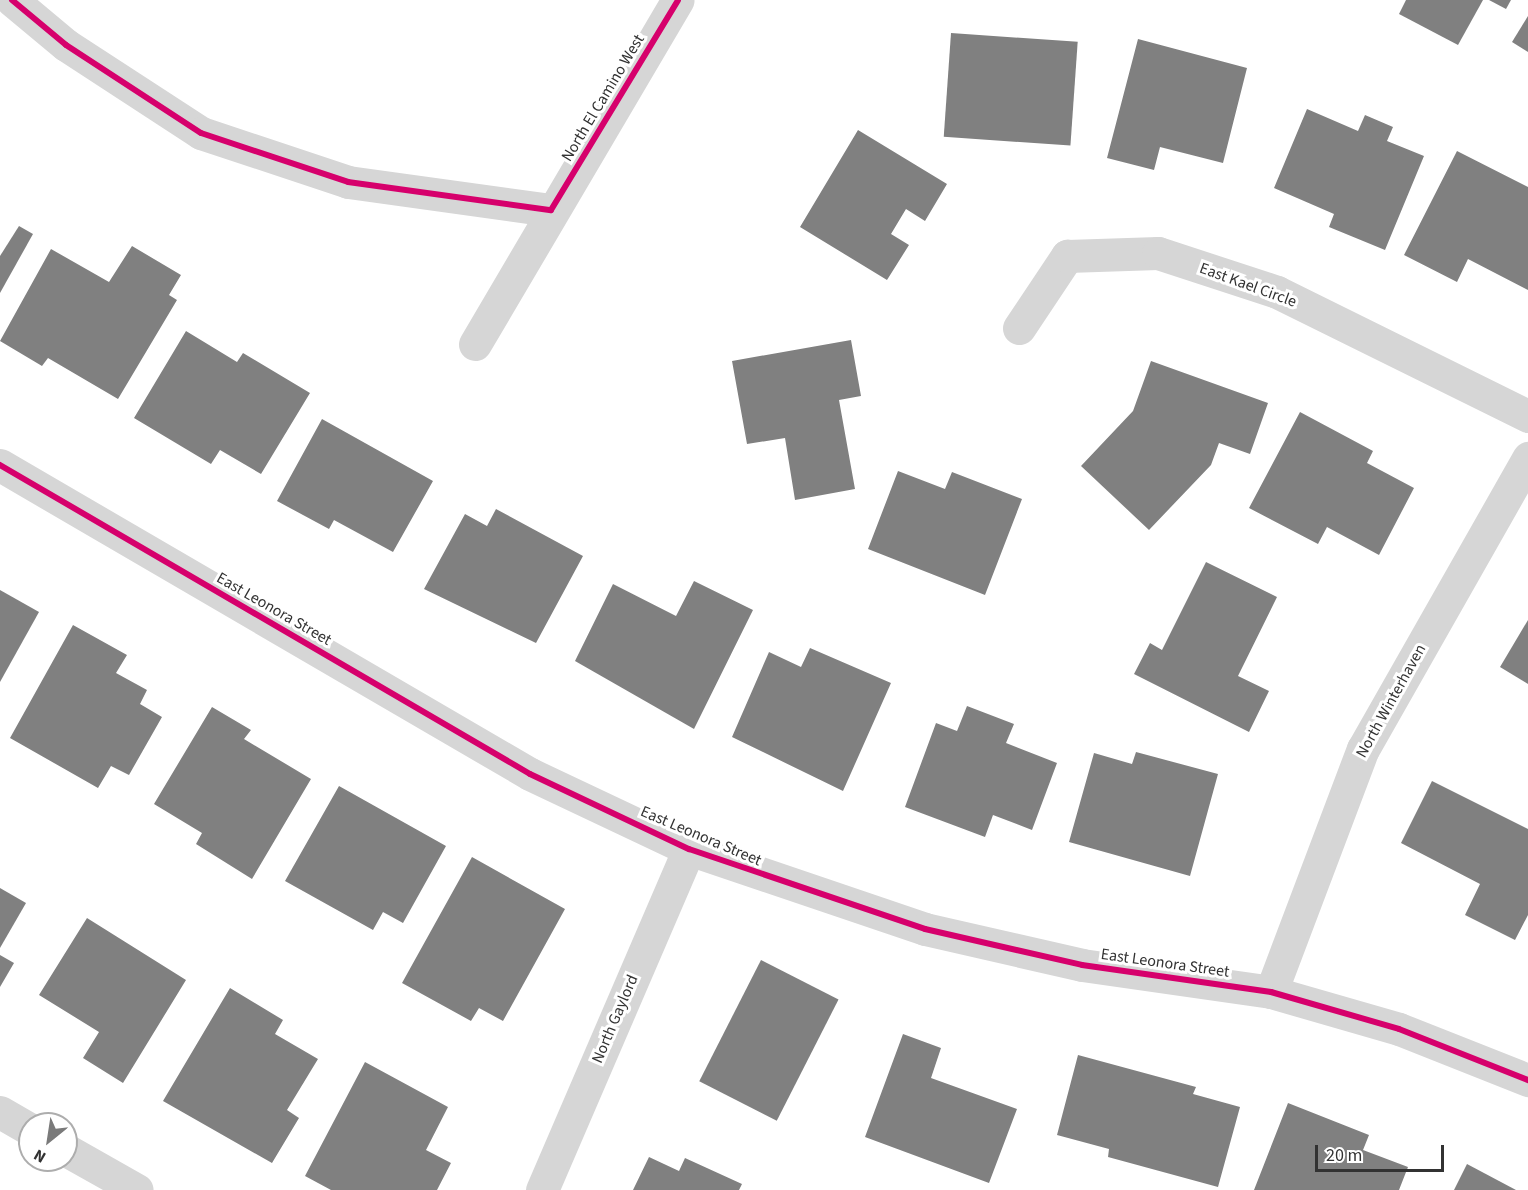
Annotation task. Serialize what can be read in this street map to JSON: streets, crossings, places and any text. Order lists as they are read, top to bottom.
{
  "streets": {
    "street": [
      "North El Camino West",
      "East Kael Circle",
      "East Leonora Street",
      "North Winterhaven",
      "North Gaylord"
    ]
  },
  "crossings": [
    ["East Leonora Street", "North Winterhaven"],
    ["East Leonora Street", "North Gaylord"]
  ],
  "scale_bar": "20 m",
  "north": "bottom left"
}
